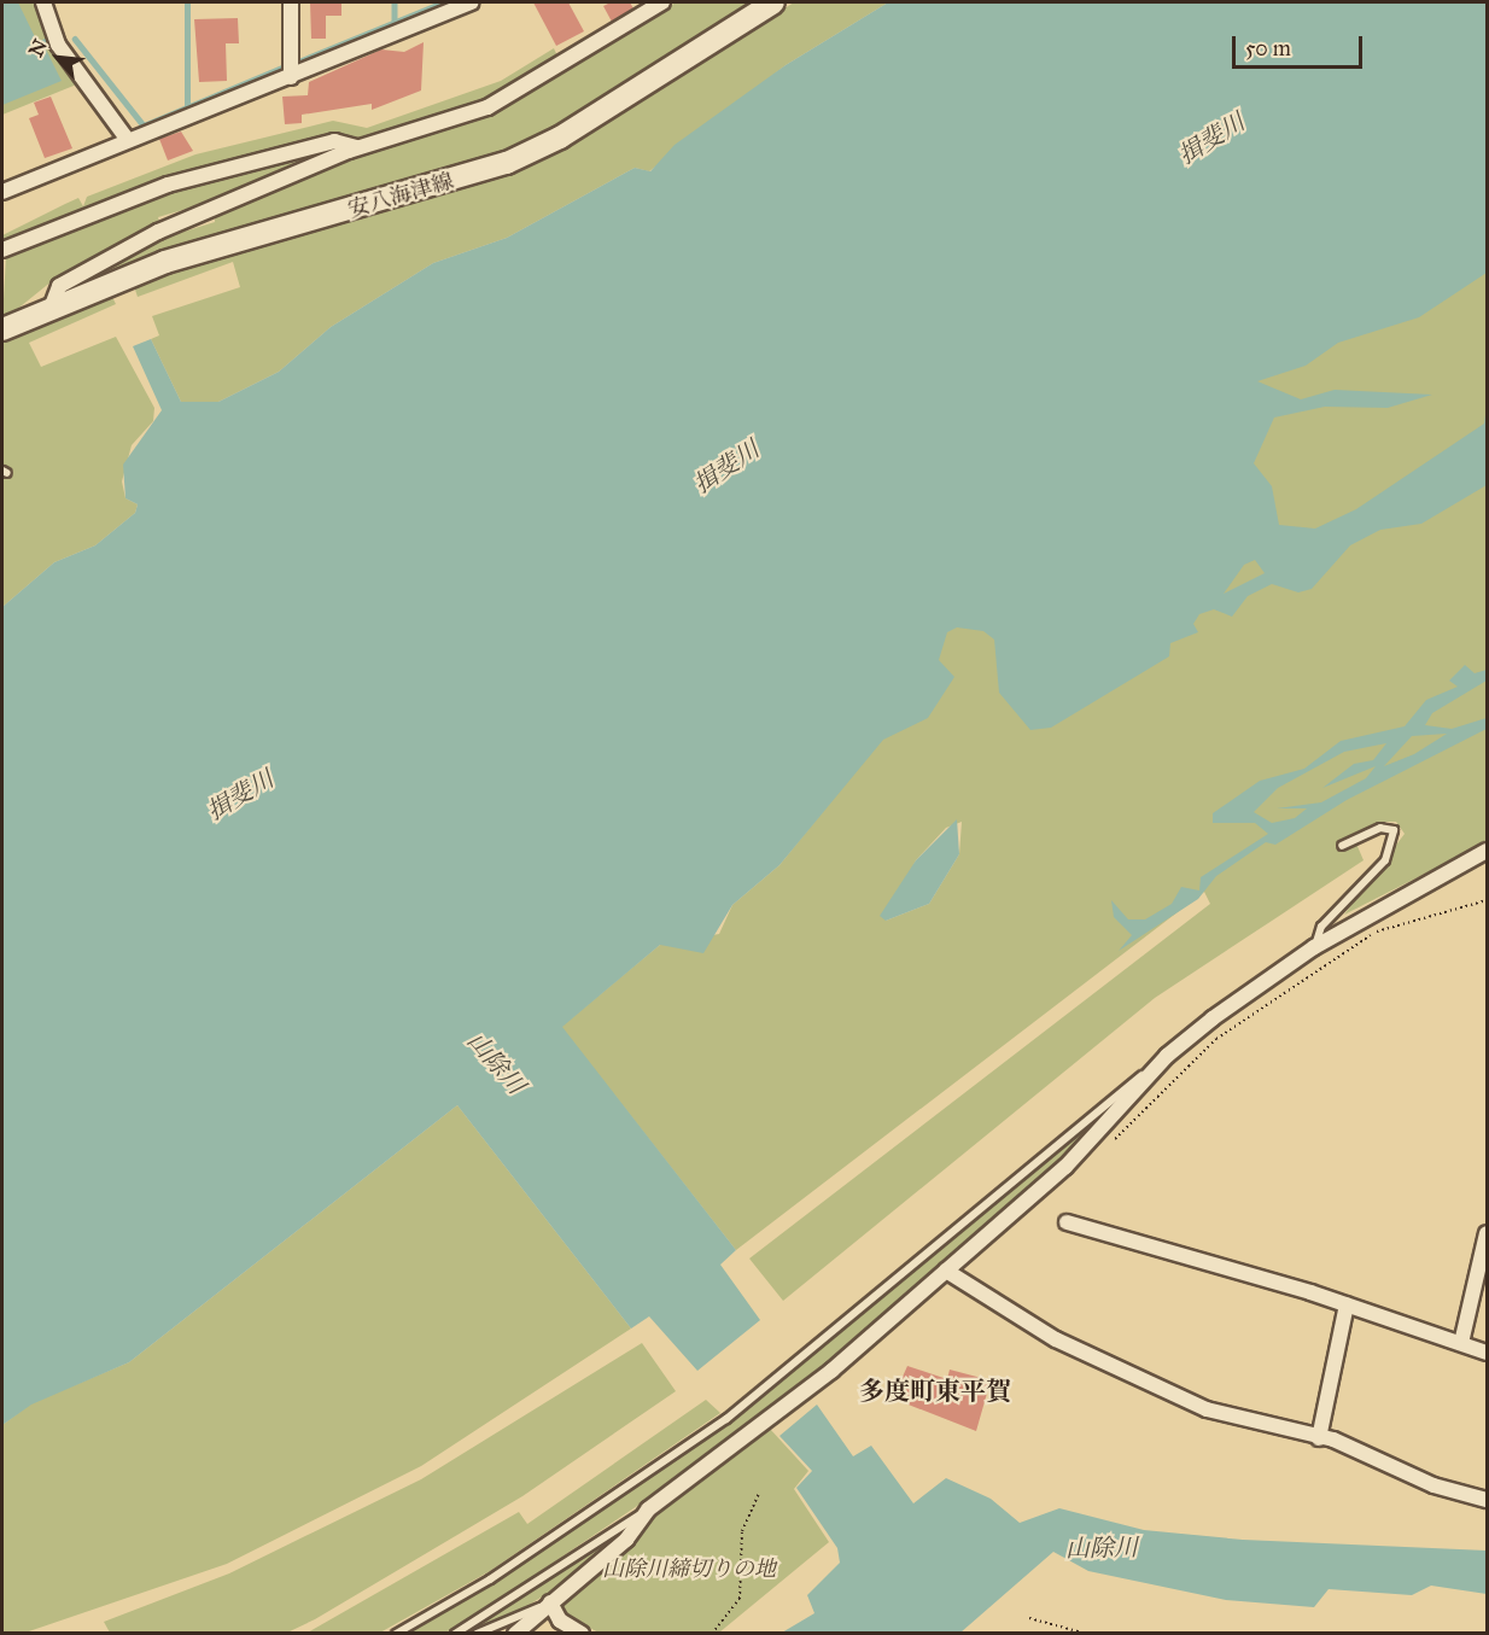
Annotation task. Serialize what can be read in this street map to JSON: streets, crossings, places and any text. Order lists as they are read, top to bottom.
{
  "streets": {
    "main road": ["安八海津線"]
  },
  "districts": ["多度町東平賀"],
  "water": ["揖斐川", "山除川"],
  "parks": ["山除川締切りの地"],
  "scale_bar": "50 m",
  "north": "top left"
}
